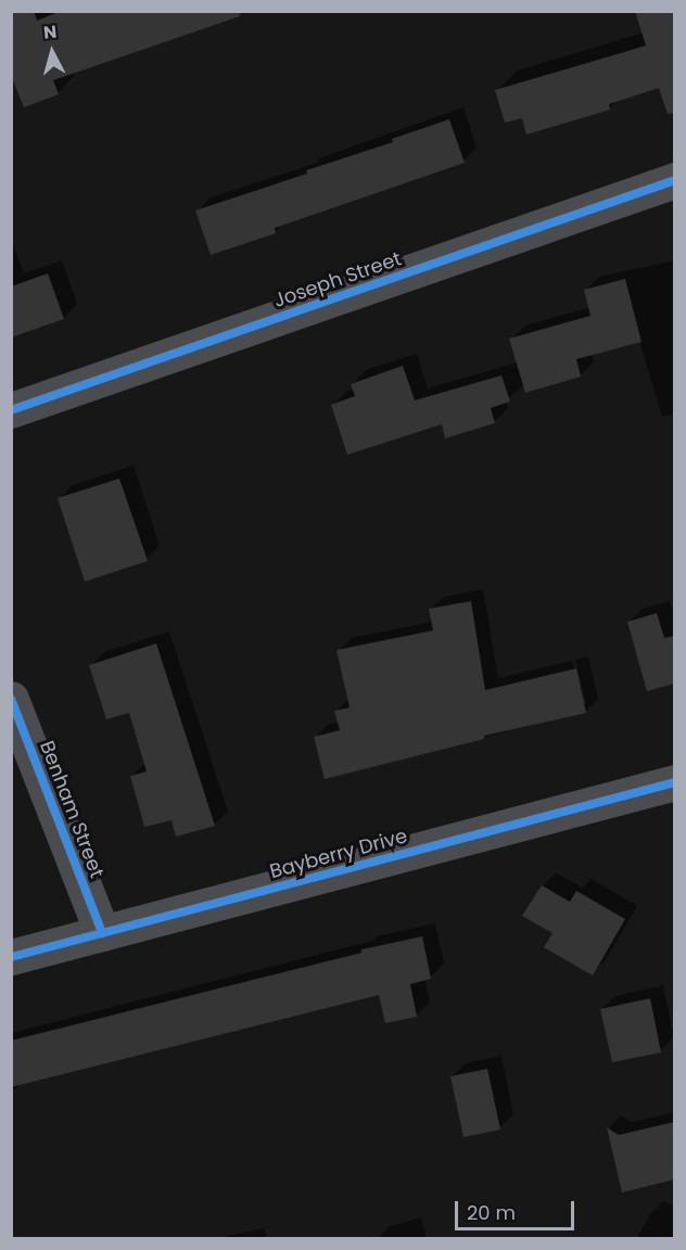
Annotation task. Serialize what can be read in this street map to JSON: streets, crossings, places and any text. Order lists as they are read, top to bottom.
{
  "streets": {
    "street": ["Joseph Street", "Benham Street", "Bayberry Drive"]
  },
  "crossings": [
    ["Benham Street", "Bayberry Drive"]
  ],
  "scale_bar": "20 m",
  "north": "top"
}
